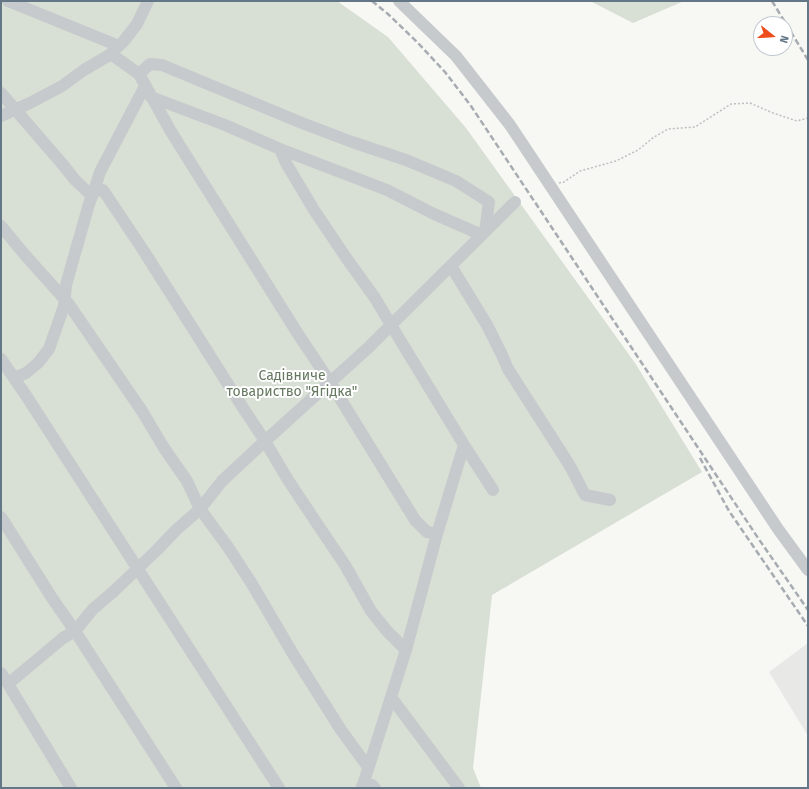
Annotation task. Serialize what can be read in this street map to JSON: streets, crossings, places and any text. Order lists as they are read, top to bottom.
{
  "parks": ["Садівниче товариство \"Ягідка\""],
  "north": "right"
}
